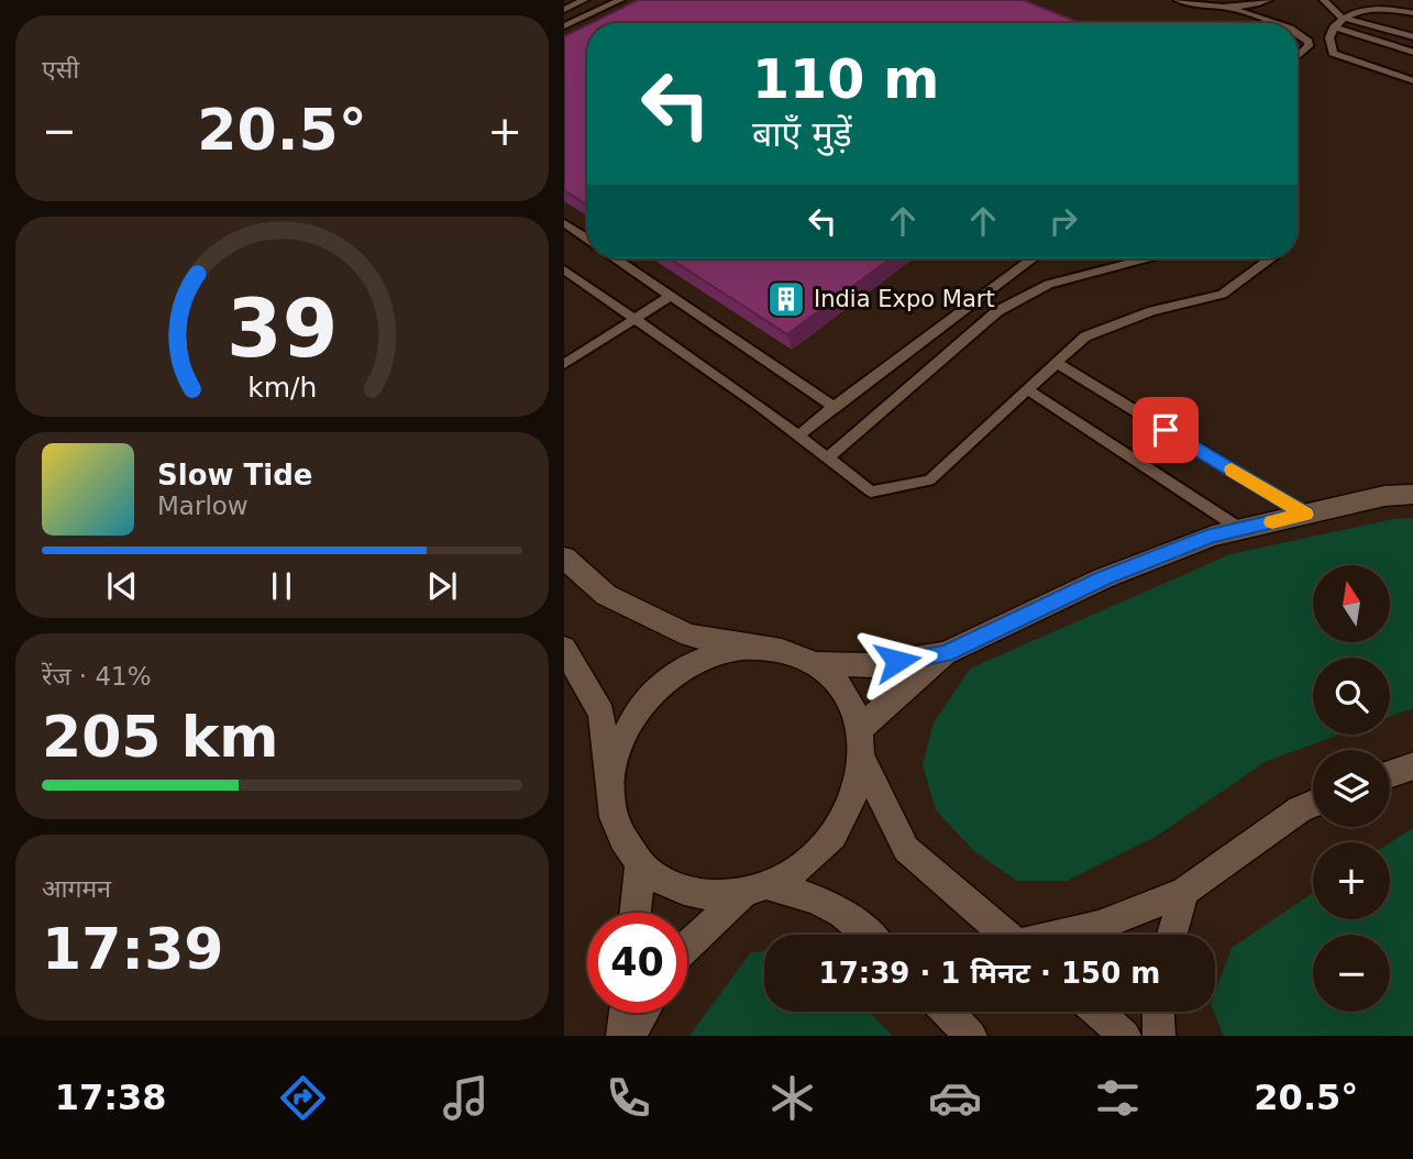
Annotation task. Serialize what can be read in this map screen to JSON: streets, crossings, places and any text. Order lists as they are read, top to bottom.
{
  "places": {
    "building": ["India Expo Mart"]
  },
  "north": "top",
  "page": {
    "tile": [
      "एसी",
      ["रेंज · 41%", "205 km"],
      ["आगमन", "17:39"]
    ],
    "turn": ["110 m", "बाएँ मुड़ें"],
    "heat": ["−", "20.5°", "+"],
    "song": ["Slow Tide", "Marlow"],
    "map_buttons": ["+", "−"],
    "limit": "40",
    "trip": "17:39 · 1 मिनट · 150 m",
    "tabs": ["17:38", "20.5°"],
    "gauge": ["39", "km/h"]
  }
}
